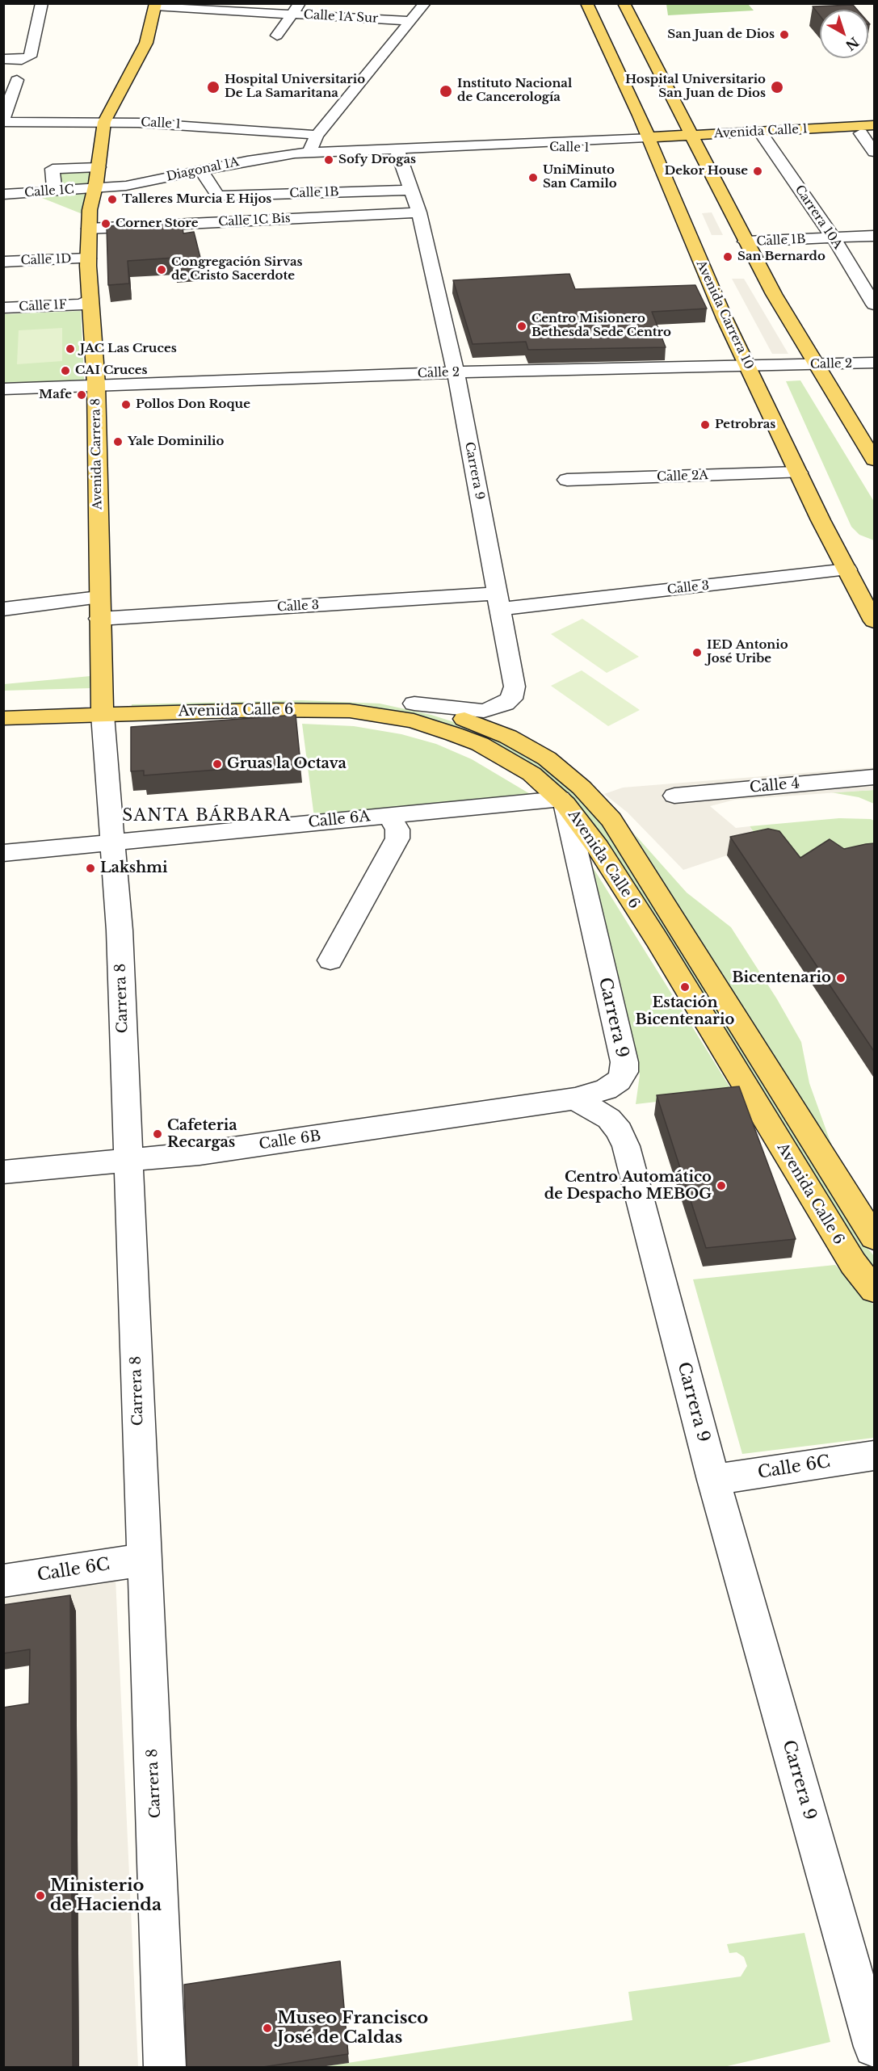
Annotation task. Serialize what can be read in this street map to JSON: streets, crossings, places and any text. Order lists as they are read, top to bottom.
{
  "streets": {
    "main road": [
      "Avenida Calle 1",
      "Avenida Carrera 10",
      "Avenida Carrera 8",
      "Avenida Calle 6"
    ],
    "street": [
      "Calle 1A Sur",
      "Calle 1",
      "Diagonal 1A",
      "Calle 1C",
      "Calle 1B",
      "Carrera 10A",
      "Calle 1C Bis",
      "Calle 1D",
      "Calle 1F",
      "Calle 2",
      "Carrera 9",
      "Calle 2A",
      "Calle 3",
      "Calle 4",
      "Calle 6A",
      "Carrera 8",
      "Calle 6B",
      "Calle 6C"
    ]
  },
  "crossings": [
    ["Calle 1A Sur", "Avenida Carrera 8"],
    ["Calle 1", "Avenida Calle 1"],
    ["Calle 1", "Diagonal 1A"],
    ["Calle 1", "Avenida Carrera 10"],
    ["Calle 1", "Avenida Carrera 8"],
    ["Calle 1", "Carrera 9"],
    ["Avenida Calle 1", "Carrera 10A"],
    ["Avenida Calle 1", "Avenida Carrera 10"],
    ["Diagonal 1A", "Calle 1C"],
    ["Diagonal 1A", "Calle 1B"],
    ["Diagonal 1A", "Avenida Carrera 8"],
    ["Calle 1C", "Avenida Carrera 8"],
    ["Calle 1B", "Carrera 10A"],
    ["Calle 1B", "Carrera 9"],
    ["Calle 1C Bis", "Avenida Carrera 8"],
    ["Calle 1C Bis", "Carrera 9"],
    ["Calle 1D", "Avenida Carrera 8"],
    ["Calle 1F", "Avenida Carrera 8"],
    ["Avenida Carrera 10", "Calle 2"],
    ["Avenida Carrera 10", "Calle 2A"],
    ["Avenida Carrera 10", "Calle 3"],
    ["Calle 2", "Avenida Carrera 8"],
    ["Calle 2", "Carrera 9"],
    ["Avenida Carrera 8", "Calle 3"],
    ["Avenida Carrera 8", "Avenida Calle 6"],
    ["Avenida Carrera 8", "Carrera 8"],
    ["Carrera 9", "Calle 3"],
    ["Carrera 9", "Avenida Calle 6"],
    ["Carrera 9", "Calle 6A"],
    ["Carrera 9", "Calle 6B"],
    ["Carrera 9", "Calle 6C"],
    ["Avenida Calle 6", "Calle 6A"],
    ["Avenida Calle 6", "Carrera 8"],
    ["Calle 6A", "Carrera 8"],
    ["Carrera 8", "Calle 6B"],
    ["Carrera 8", "Calle 6C"]
  ],
  "districts": ["SANTA BÁRBARA"],
  "places": [
    "San Juan de Dios",
    "Hospital Universitario De La Samaritana",
    "Hospital Universitario San Juan de Dios",
    "Instituto Nacional de Cancerología",
    "Sofy Drogas",
    "Dekor House",
    "UniMinuto San Camilo",
    "Talleres Murcia E Hijos",
    "Corner Store",
    "San Bernardo",
    "Congregación Sirvas de Cristo Sacerdote",
    "Centro Misionero Bethesda Sede Centro",
    "JAC Las Cruces",
    "CAI Cruces",
    "Mafe",
    "Pollos Don Roque",
    "Petrobras",
    "Yale Dominilio",
    "IED Antonio José Uribe",
    "Gruas la Octava",
    "Lakshmi",
    "Bicentenario",
    "Estación Bicentenario",
    "Cafeteria Recargas",
    "Centro Automático de Despacho MEBOG",
    "Ministerio de Hacienda",
    "Museo Francisco José de Caldas"
  ],
  "north": "bottom right"
}
